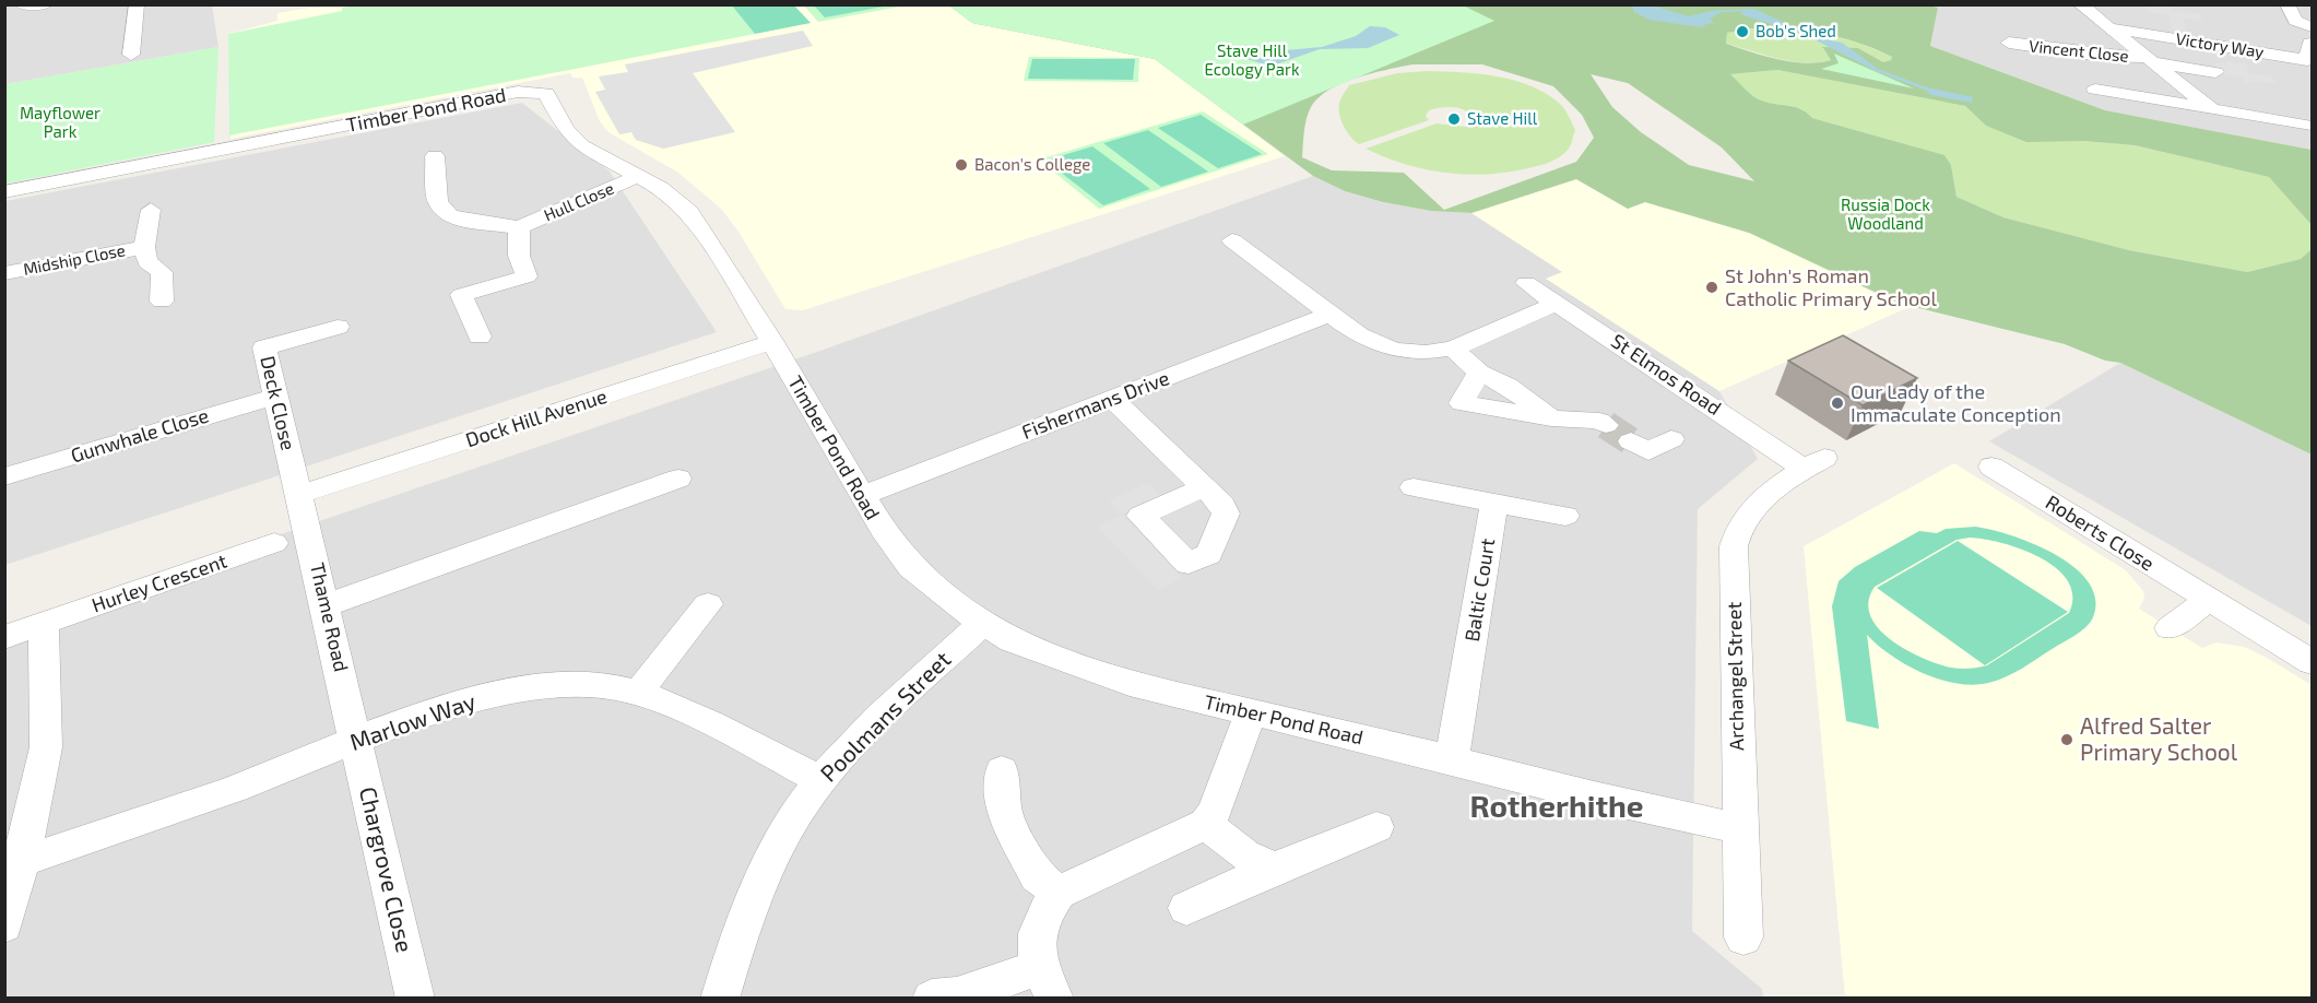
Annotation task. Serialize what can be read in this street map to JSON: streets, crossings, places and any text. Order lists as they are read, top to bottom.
{
  "streets": {
    "street": [
      "Victory Way",
      "Vincent Close",
      "Timber Pond Road",
      "Hull Close",
      "Midship Close",
      "St Elmos Road",
      "Deck Close",
      "Fishermans Drive",
      "Dock Hill Avenue",
      "Gunwhale Close",
      "Roberts Close",
      "Hurley Crescent",
      "Baltic Court",
      "Thame Road",
      "Archangel Street",
      "Poolmans Street",
      "Marlow Way",
      "Chargrove Close"
    ]
  },
  "crossings": [
    ["Timber Pond Road", "Hull Close"],
    ["Timber Pond Road", "Fishermans Drive"],
    ["Timber Pond Road", "Dock Hill Avenue"],
    ["Timber Pond Road", "Baltic Court"],
    ["Timber Pond Road", "Archangel Street"],
    ["Timber Pond Road", "Poolmans Street"],
    ["St Elmos Road", "Archangel Street"],
    ["Deck Close", "Dock Hill Avenue"],
    ["Deck Close", "Gunwhale Close"],
    ["Deck Close", "Thame Road"],
    ["Dock Hill Avenue", "Thame Road"],
    ["Thame Road", "Marlow Way"],
    ["Thame Road", "Chargrove Close"],
    ["Poolmans Street", "Marlow Way"],
    ["Marlow Way", "Chargrove Close"]
  ],
  "districts": ["Rotherhithe"],
  "parks": ["Stave Hill Ecology Park", "Mayflower Park", "Russia Dock Woodland"],
  "places": [
    "Bob's Shed",
    "Stave Hill",
    "Bacon's College",
    "St John's Roman Catholic Primary School",
    "Our Lady of the Immaculate Conception",
    "Alfred Salter Primary School"
  ]
}
